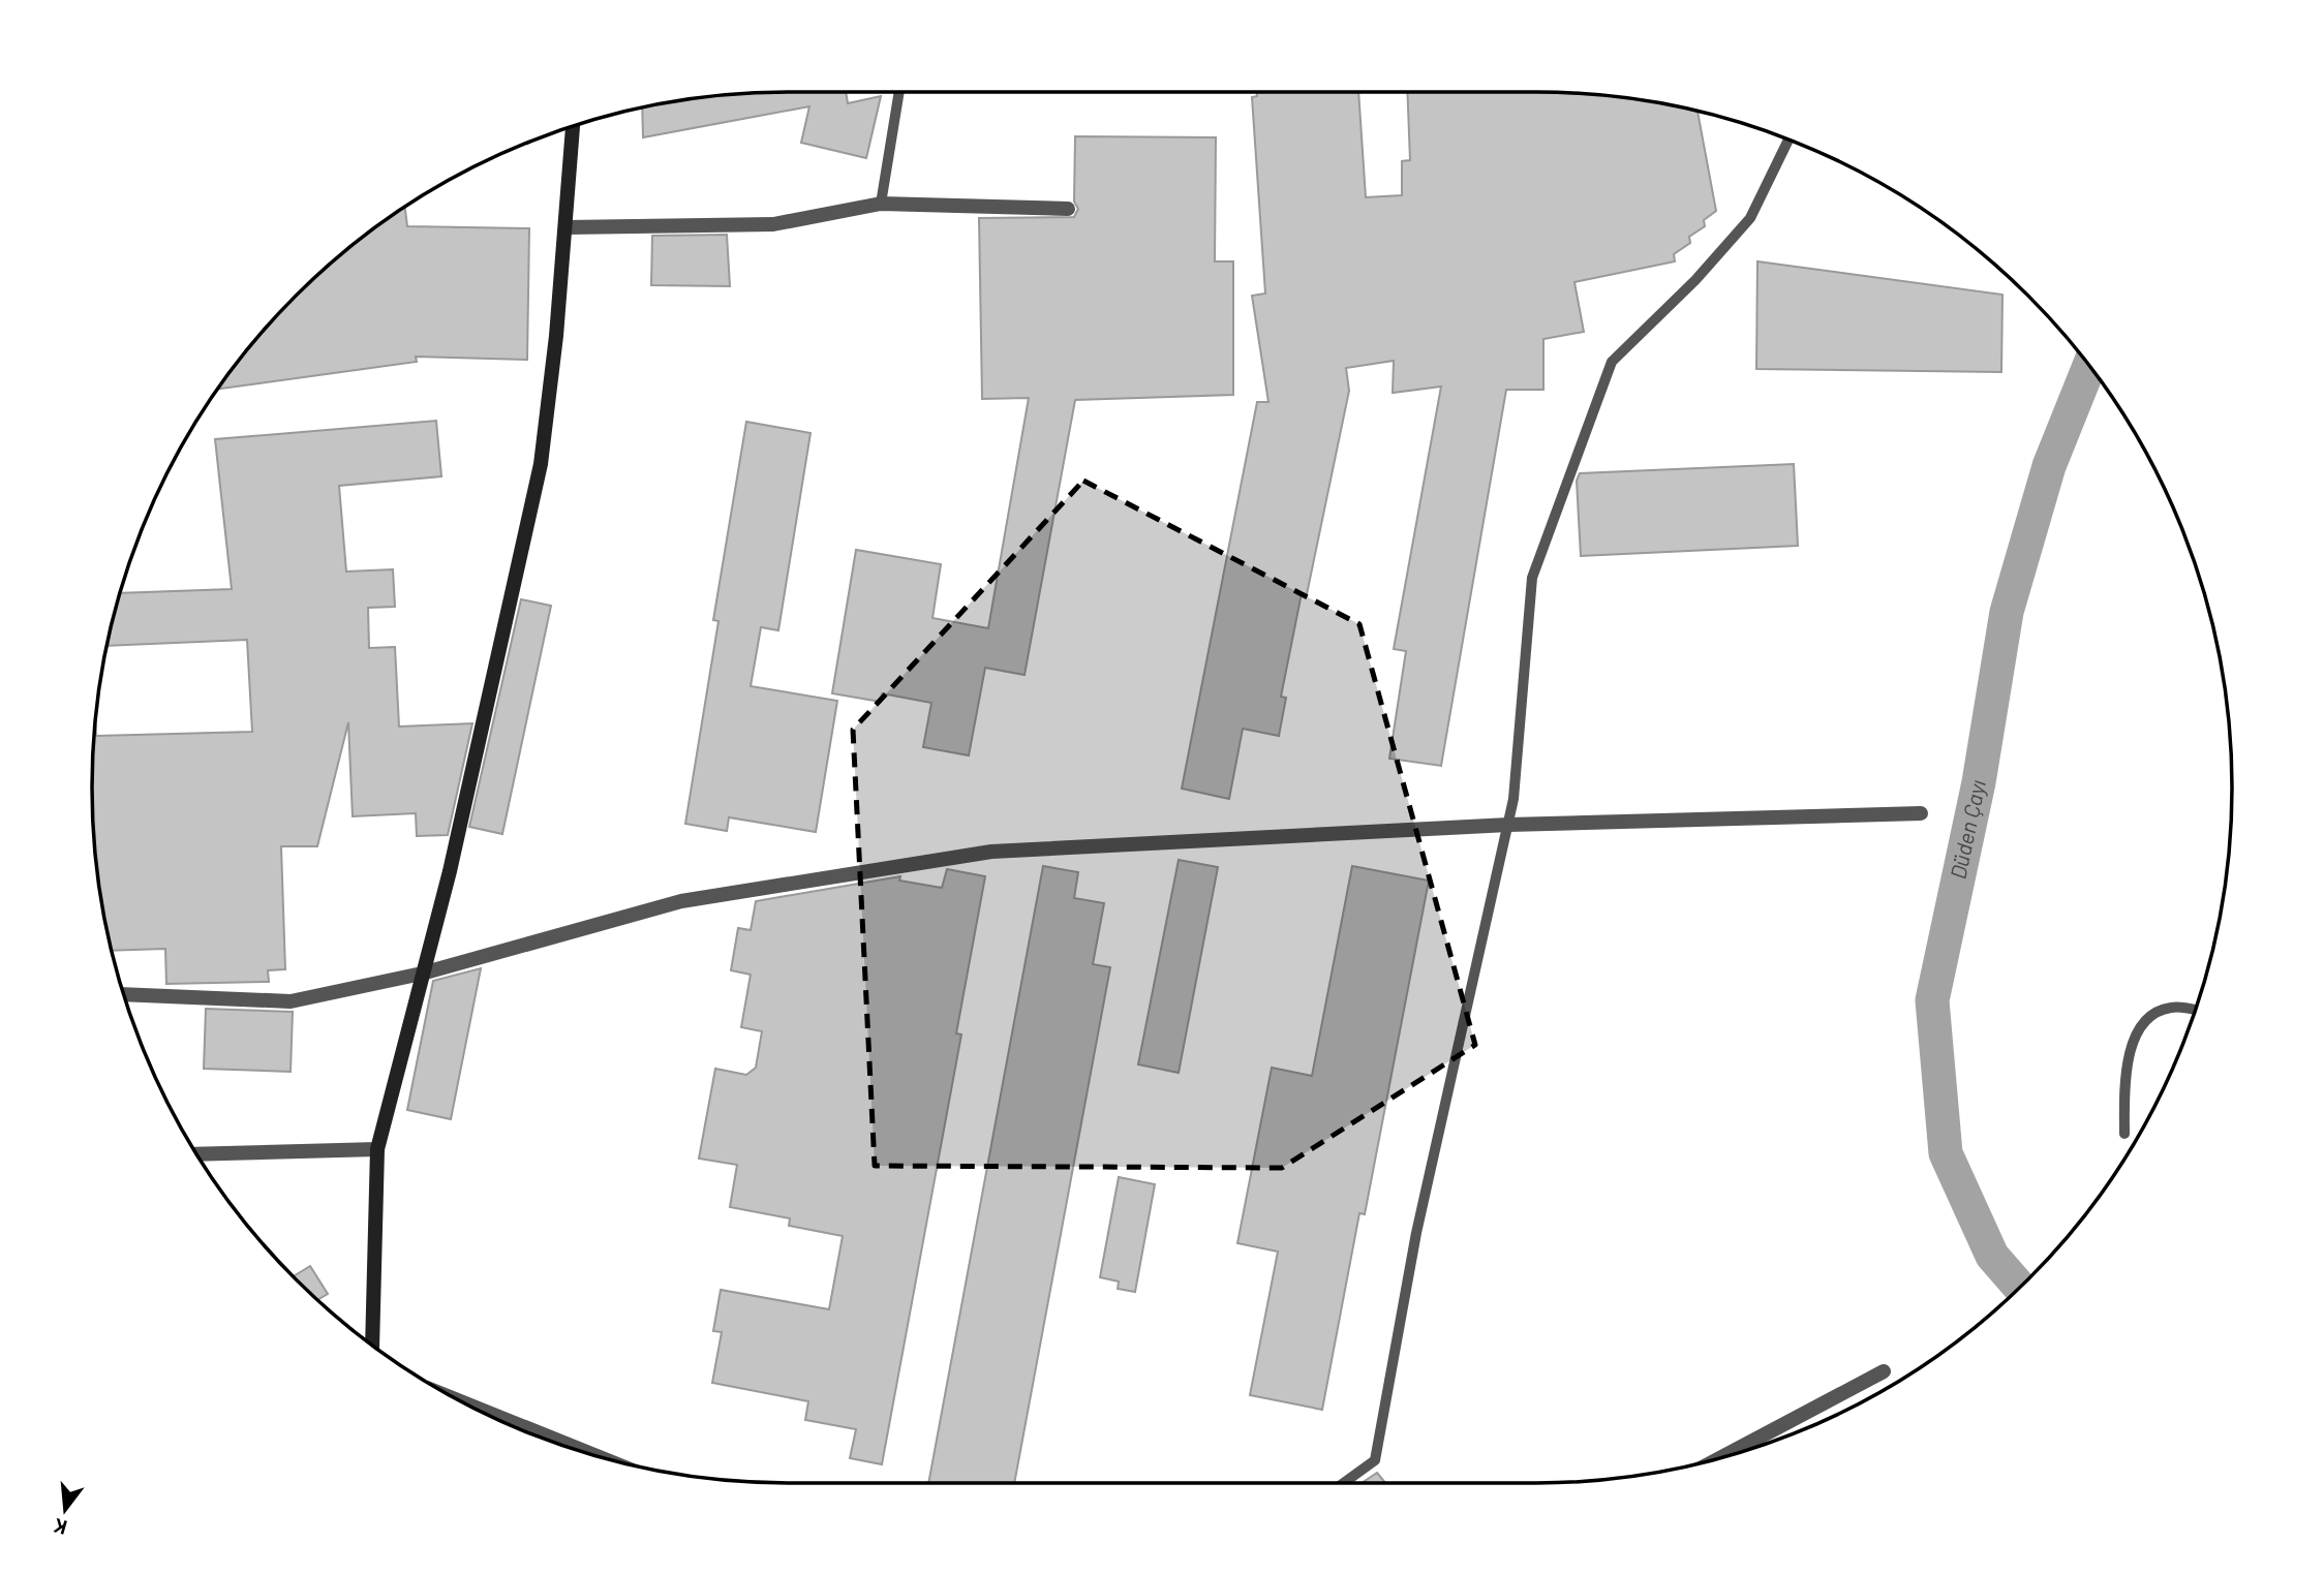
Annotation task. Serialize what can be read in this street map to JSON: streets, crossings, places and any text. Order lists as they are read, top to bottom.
{
  "water": ["Düden Çayı"],
  "north": "bottom"
}
